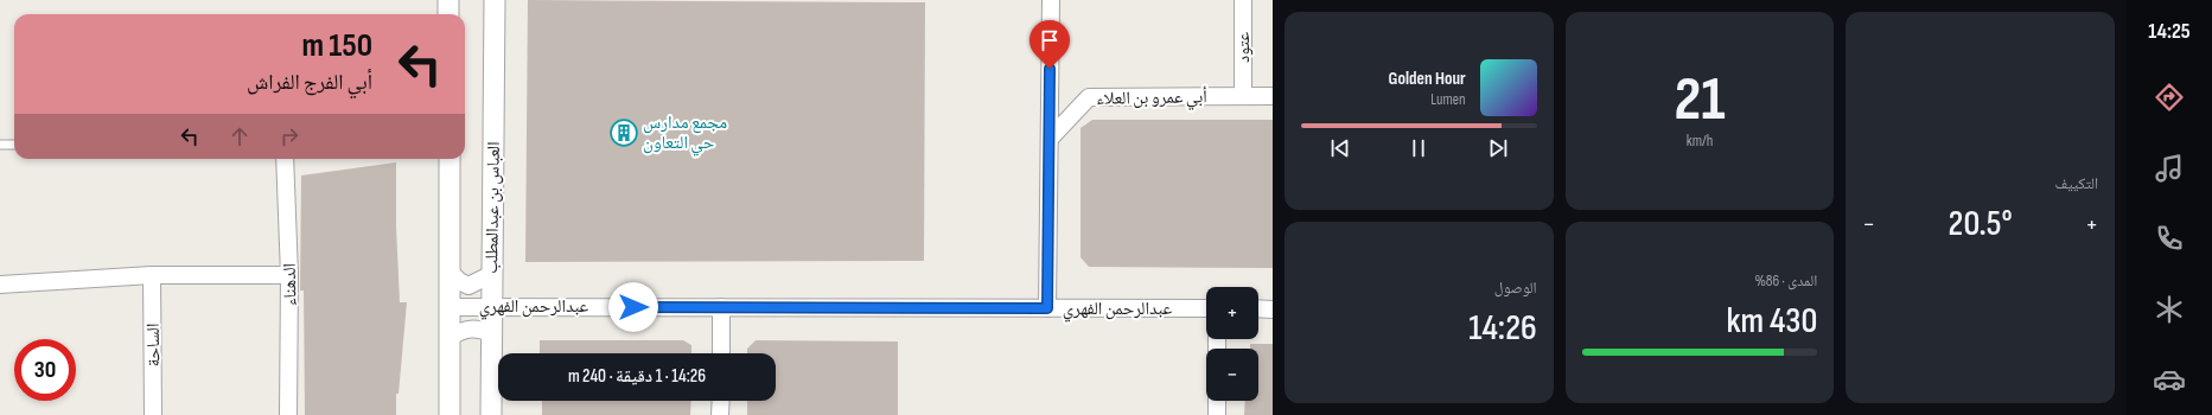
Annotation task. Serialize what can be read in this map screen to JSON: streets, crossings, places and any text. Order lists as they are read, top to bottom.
{
  "streets": {
    "street": [
      "عتود",
      "أبي عمرو بن العلاء",
      "العباس بن عبدالمطلب",
      "الدهناء",
      "عبدالرحمن الفهري",
      "الساحة"
    ]
  },
  "crossings": [
    ["عتود", "أبي عمرو بن العلاء"],
    ["العباس بن عبدالمطلب", "عبدالرحمن الفهري"]
  ],
  "places": {
    "building": ["مجمع مدارس حي التعاون"]
  },
  "page": {
    "tabs": "14:25",
    "tile": [
      "التكييف",
      ["21", "km/h"],
      ["المدى · 86%", "430 km"],
      ["الوصول", "14:26"]
    ],
    "turn": ["150 m", "أبي الفرج الفراش"],
    "song": ["Golden Hour", "Lumen"],
    "heat": ["−", "20.5°", "+"],
    "map_buttons": ["+", "−"],
    "limit": "30",
    "trip": "14:26 · 1 دقيقة · 240 m"
  }
}
